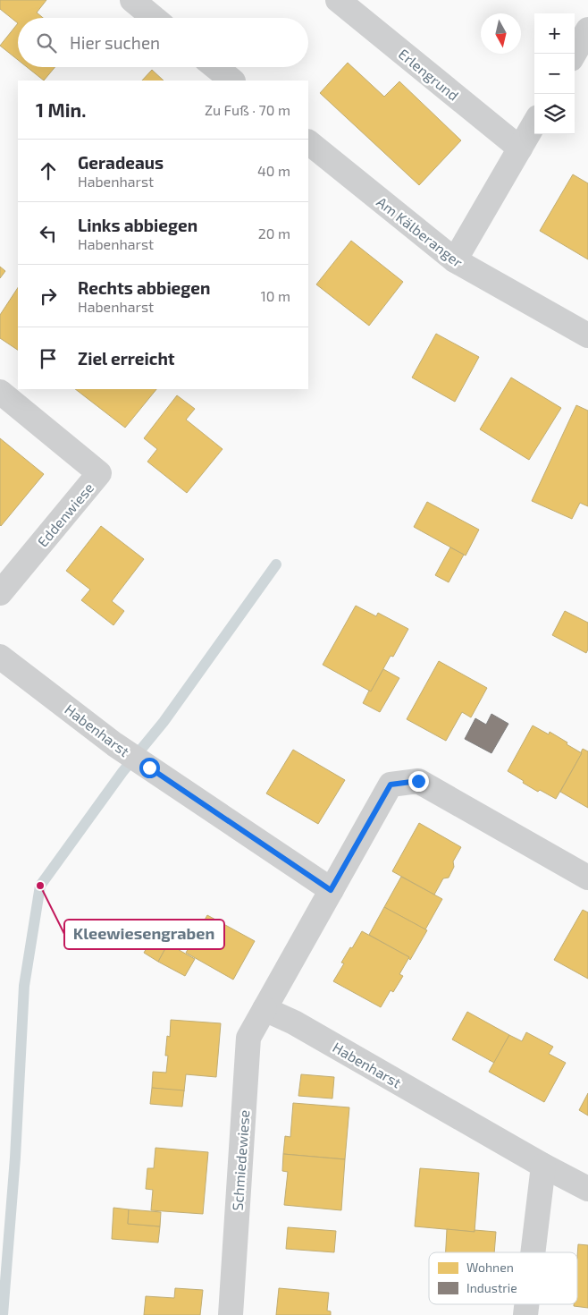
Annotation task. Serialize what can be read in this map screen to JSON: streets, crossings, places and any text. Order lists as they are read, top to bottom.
{
  "streets": {
    "street": [
      "Erlengrund",
      "Am Kälberanger",
      "Eddenwiese",
      "Habenharst",
      "Schmiedewiese"
    ]
  },
  "crossings": [
    ["Habenharst", "Schmiedewiese"]
  ],
  "places": ["Kleewiesengraben"],
  "legend": ["Wohnen", "Industrie"],
  "north": "bottom",
  "page": {
    "map_buttons": ["+", "−"],
    "search": "Hier suchen",
    "heading": ["1 Min.", "Zu Fuß · 70 m"],
    "list": [
      ["Geradeaus", "Habenharst", "40 m"],
      ["Links abbiegen", "Habenharst", "20 m"],
      ["Rechts abbiegen", "Habenharst", "10 m"],
      "Ziel erreicht"
    ]
  }
}
